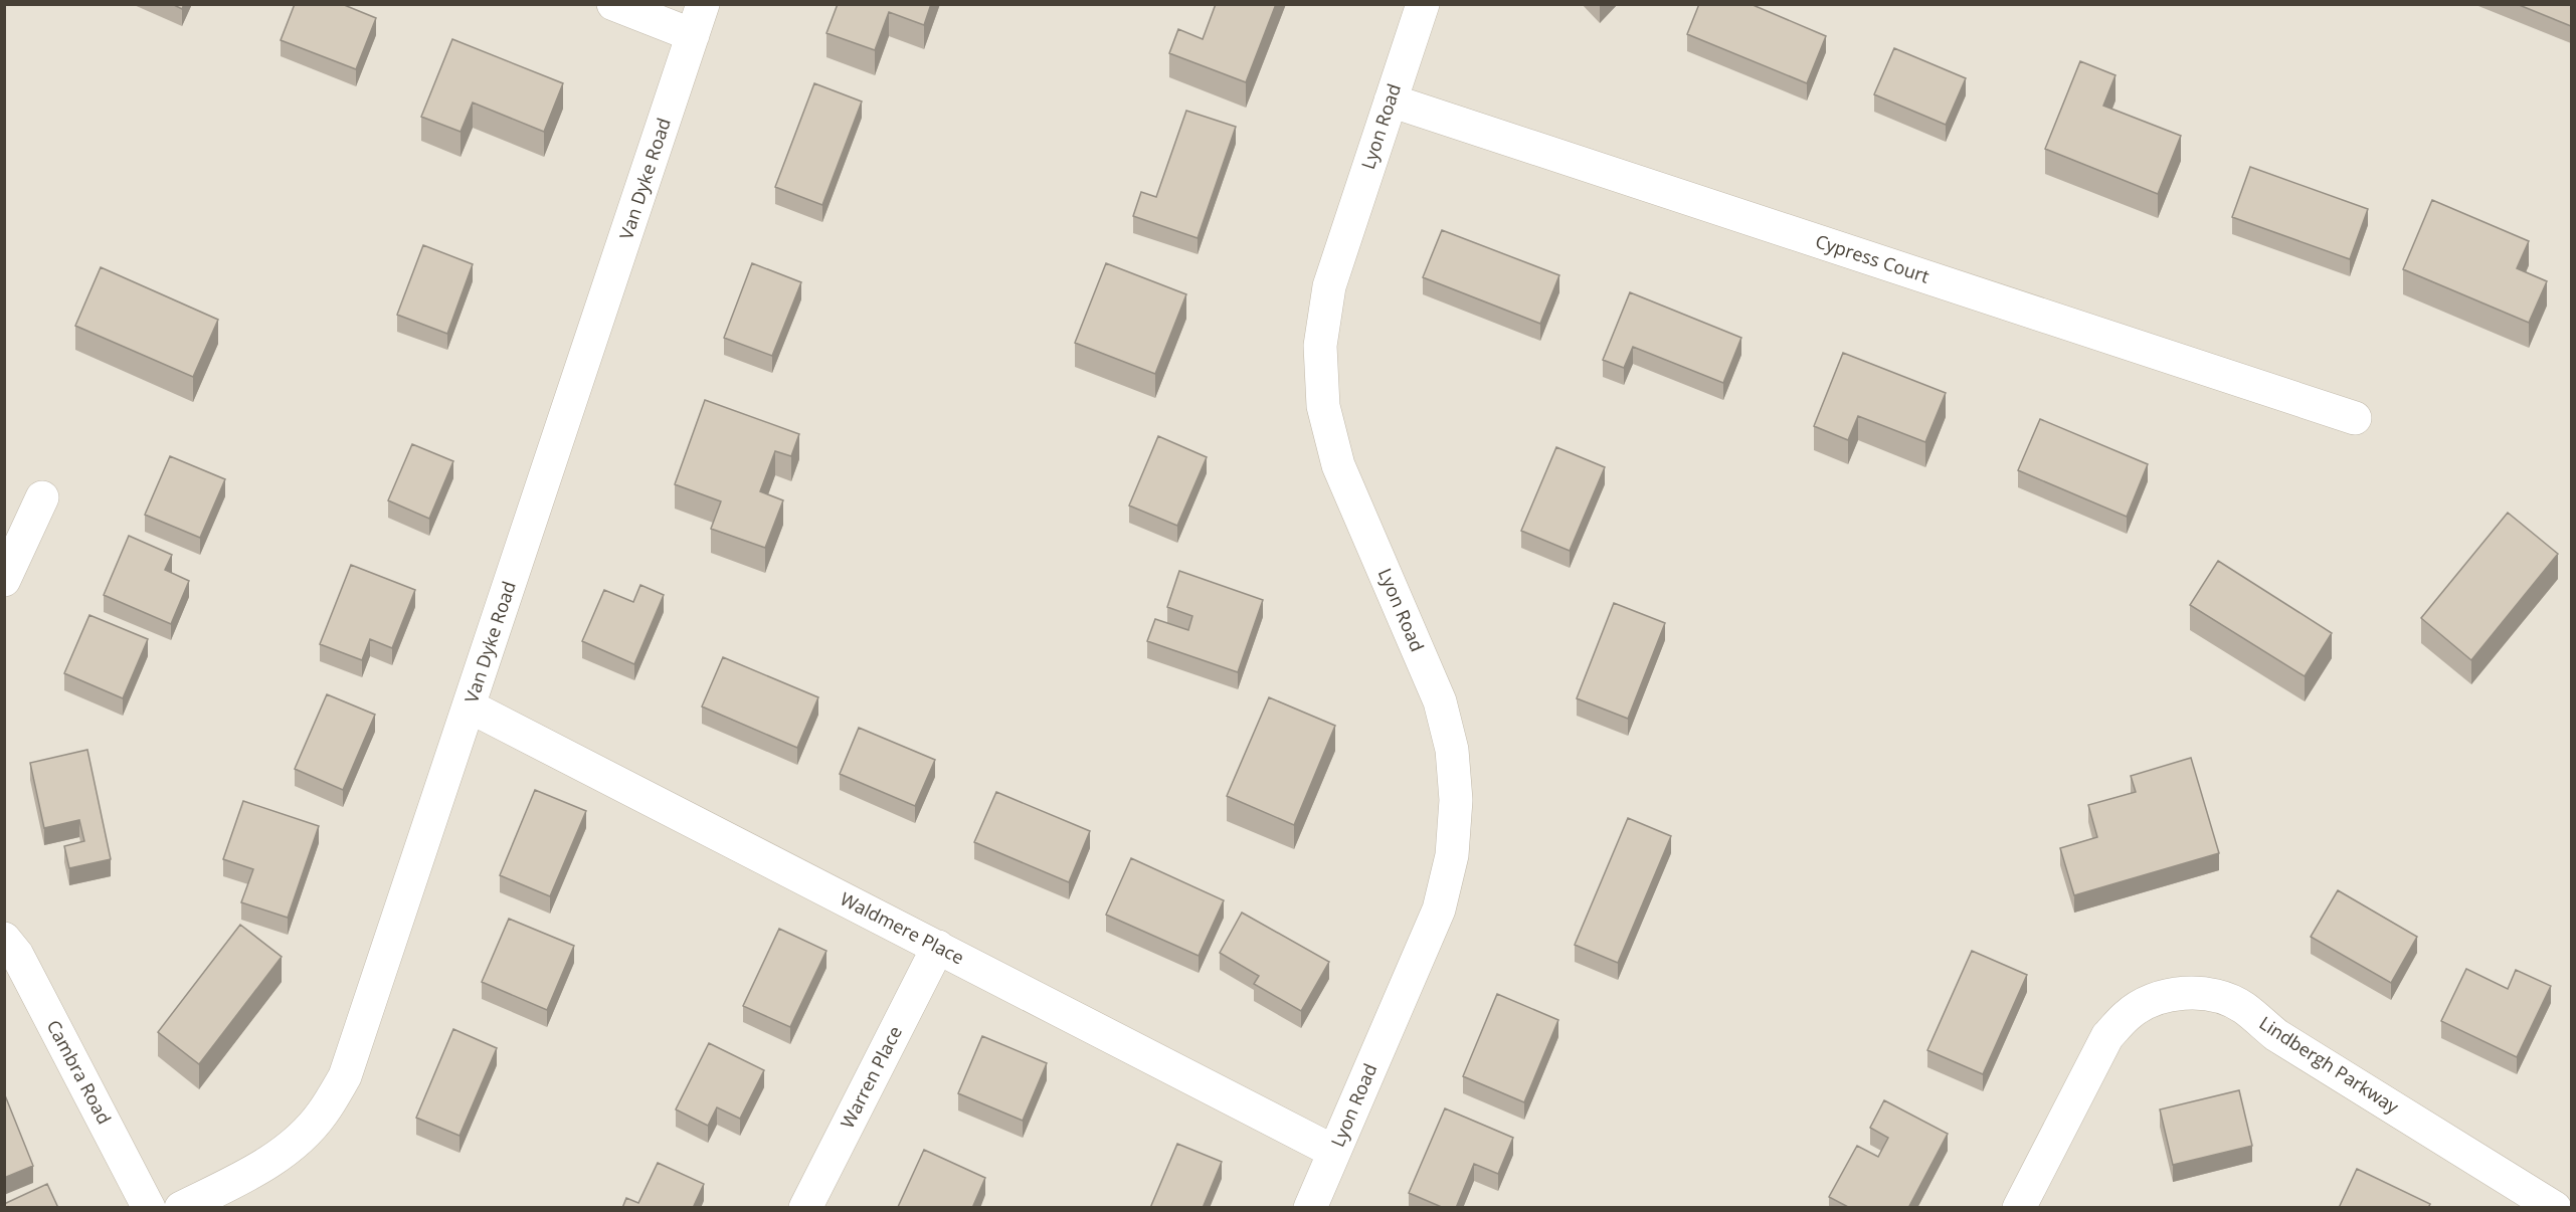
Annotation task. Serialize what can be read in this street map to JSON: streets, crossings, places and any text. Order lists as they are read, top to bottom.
{
  "streets": {
    "street": [
      "Lyon Road",
      "Van Dyke Road",
      "Cypress Court",
      "Waldmere Place",
      "Lindbergh Parkway",
      "Cambra Road",
      "Warren Place"
    ]
  },
  "crossings": [
    ["Lyon Road", "Cypress Court"],
    ["Lyon Road", "Waldmere Place"],
    ["Van Dyke Road", "Waldmere Place"],
    ["Waldmere Place", "Warren Place"]
  ]
}
